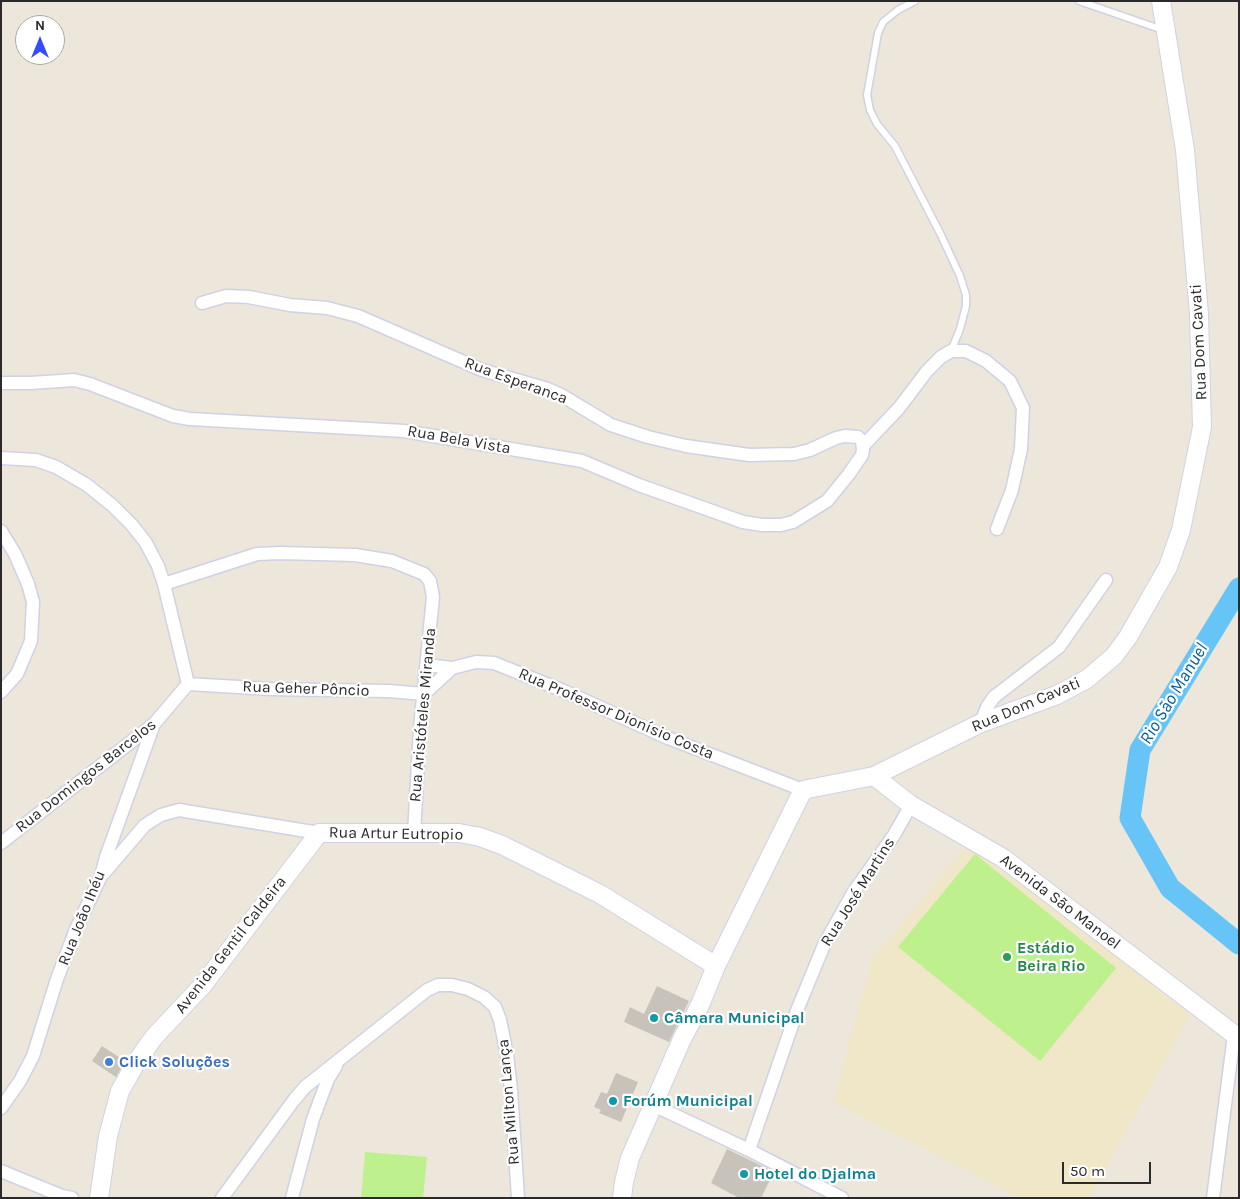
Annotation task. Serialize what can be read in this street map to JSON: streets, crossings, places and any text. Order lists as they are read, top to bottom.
{
  "streets": {
    "main road": [
      "Rua Dom Cavati",
      "Rua Artur Eutropio",
      "Avenida São Manoel",
      "Avenida Gentil Caldeira"
    ],
    "street": [
      "Rua Esperanca",
      "Rua Bela Vista",
      "Rua Geher Pôncio",
      "Rua Professor Dionísio Costa",
      "Rua Aristóteles Miranda",
      "Rua Domingos Barcelos",
      "Rua José Martins",
      "Rua João Ihéu",
      "Rua Milton Lança"
    ]
  },
  "crossings": [
    ["Rua Dom Cavati", "Rua Professor Dionísio Costa"],
    ["Rua Dom Cavati", "Avenida São Manoel"],
    ["Rua Esperanca", "Rua Bela Vista"],
    ["Rua Geher Pôncio", "Rua Aristóteles Miranda"],
    ["Rua Geher Pôncio", "Rua Domingos Barcelos"],
    ["Rua Professor Dionísio Costa", "Rua Aristóteles Miranda"],
    ["Rua Aristóteles Miranda", "Rua Artur Eutropio"],
    ["Rua Domingos Barcelos", "Rua João Ihéu"],
    ["Rua Artur Eutropio", "Rua João Ihéu"],
    ["Rua Artur Eutropio", "Avenida Gentil Caldeira"],
    ["Rua José Martins", "Avenida São Manoel"]
  ],
  "water": ["Rio São Manuel"],
  "places": [
    "Estádio Beira Rio",
    "Câmara Municipal",
    "Click Soluções",
    "Forúm Municipal",
    "Hotel do Djalma"
  ],
  "scale_bar": "50 m",
  "north": "top"
}
